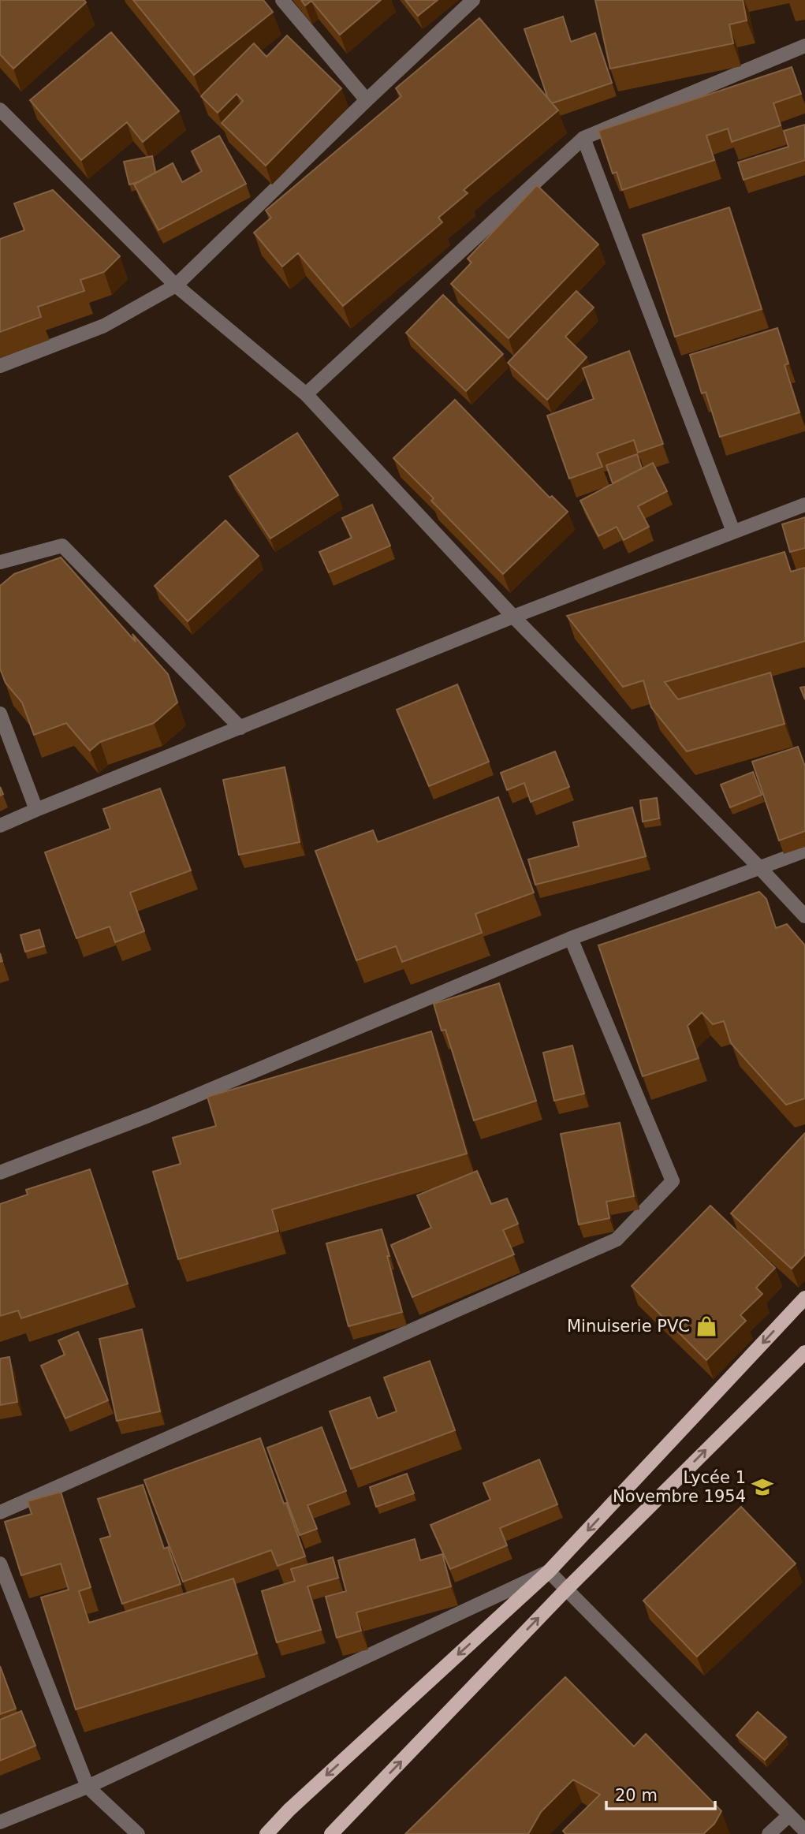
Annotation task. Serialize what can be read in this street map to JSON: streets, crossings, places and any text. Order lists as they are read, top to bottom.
{
  "places": {
    "shop": ["Minuiserie PVC"],
    "school or university": ["Lycée 1 Novembre 1954"]
  },
  "scale_bar": "20 m"
}
